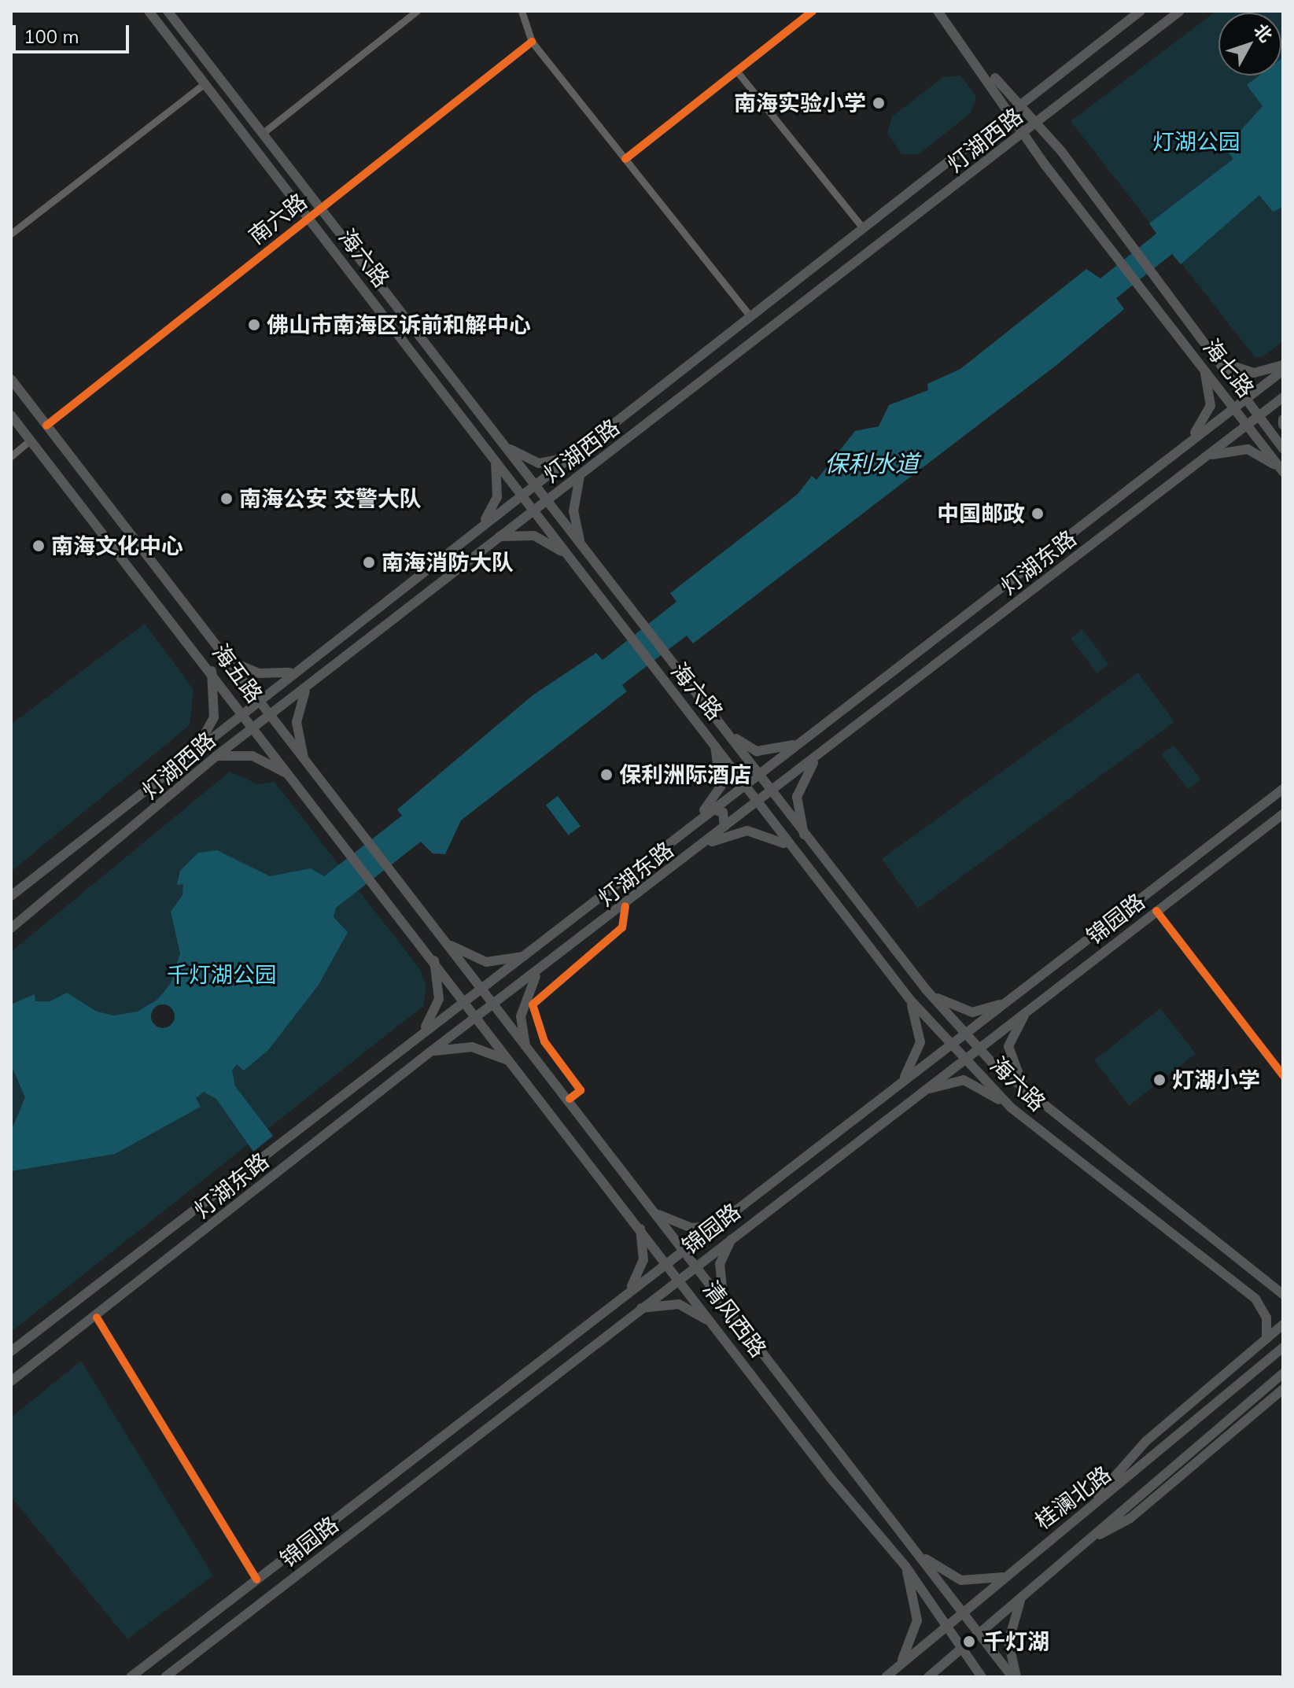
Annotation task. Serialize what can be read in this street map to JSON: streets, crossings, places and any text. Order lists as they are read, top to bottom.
{
  "streets": {
    "main road": [
      "灯湖西路",
      "海六路",
      "海七路",
      "灯湖东路",
      "海五路",
      "锦园路",
      "清风西路",
      "桂澜北路"
    ],
    "street": ["南六路"]
  },
  "crossings": [
    ["灯湖西路", "海六路"],
    ["灯湖西路", "海七路"],
    ["灯湖西路", "海五路"],
    ["灯湖西路", "清风西路"],
    ["南六路", "海六路"],
    ["南六路", "清风西路"],
    ["海六路", "灯湖东路"],
    ["海六路", "锦园路"],
    ["海七路", "灯湖东路"],
    ["灯湖东路", "清风西路"],
    ["海五路", "清风西路"],
    ["锦园路", "清风西路"],
    ["清风西路", "桂澜北路"]
  ],
  "water": ["保利水道"],
  "parks": ["灯湖公园", "千灯湖公园"],
  "places": [
    "南海实验小学",
    "佛山市南海区诉前和解中心",
    "南海公安 交警大队",
    "中国邮政",
    "南海文化中心",
    "南海消防大队",
    "保利洲际酒店",
    "灯湖小学",
    "千灯湖"
  ],
  "scale_bar": "100 m",
  "north": "top right"
}
